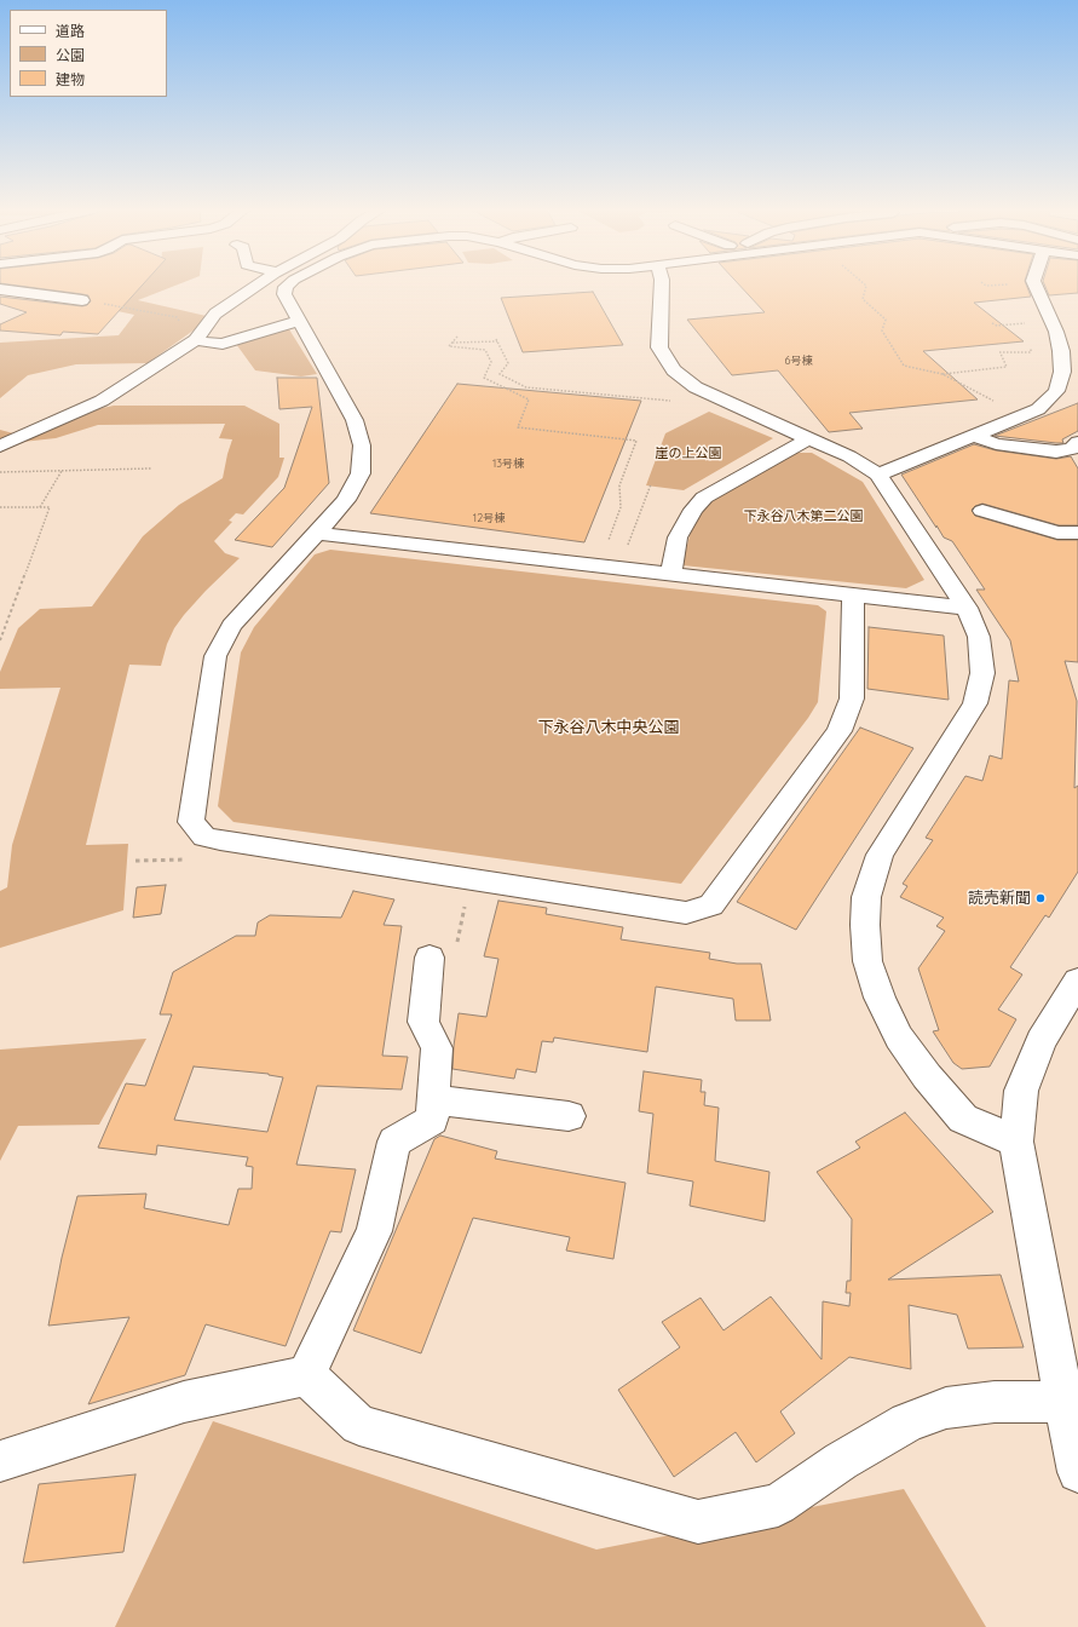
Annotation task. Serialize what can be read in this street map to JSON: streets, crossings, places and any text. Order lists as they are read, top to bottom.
{
  "parks": ["崖の上公園", "下永谷八木第二公園", "下永谷八木中央公園"],
  "places": ["読売新聞"],
  "house_numbers": ["6号棟", "13号棟", "12号棟"],
  "legend": ["道路", "公園", "建物"]
}
